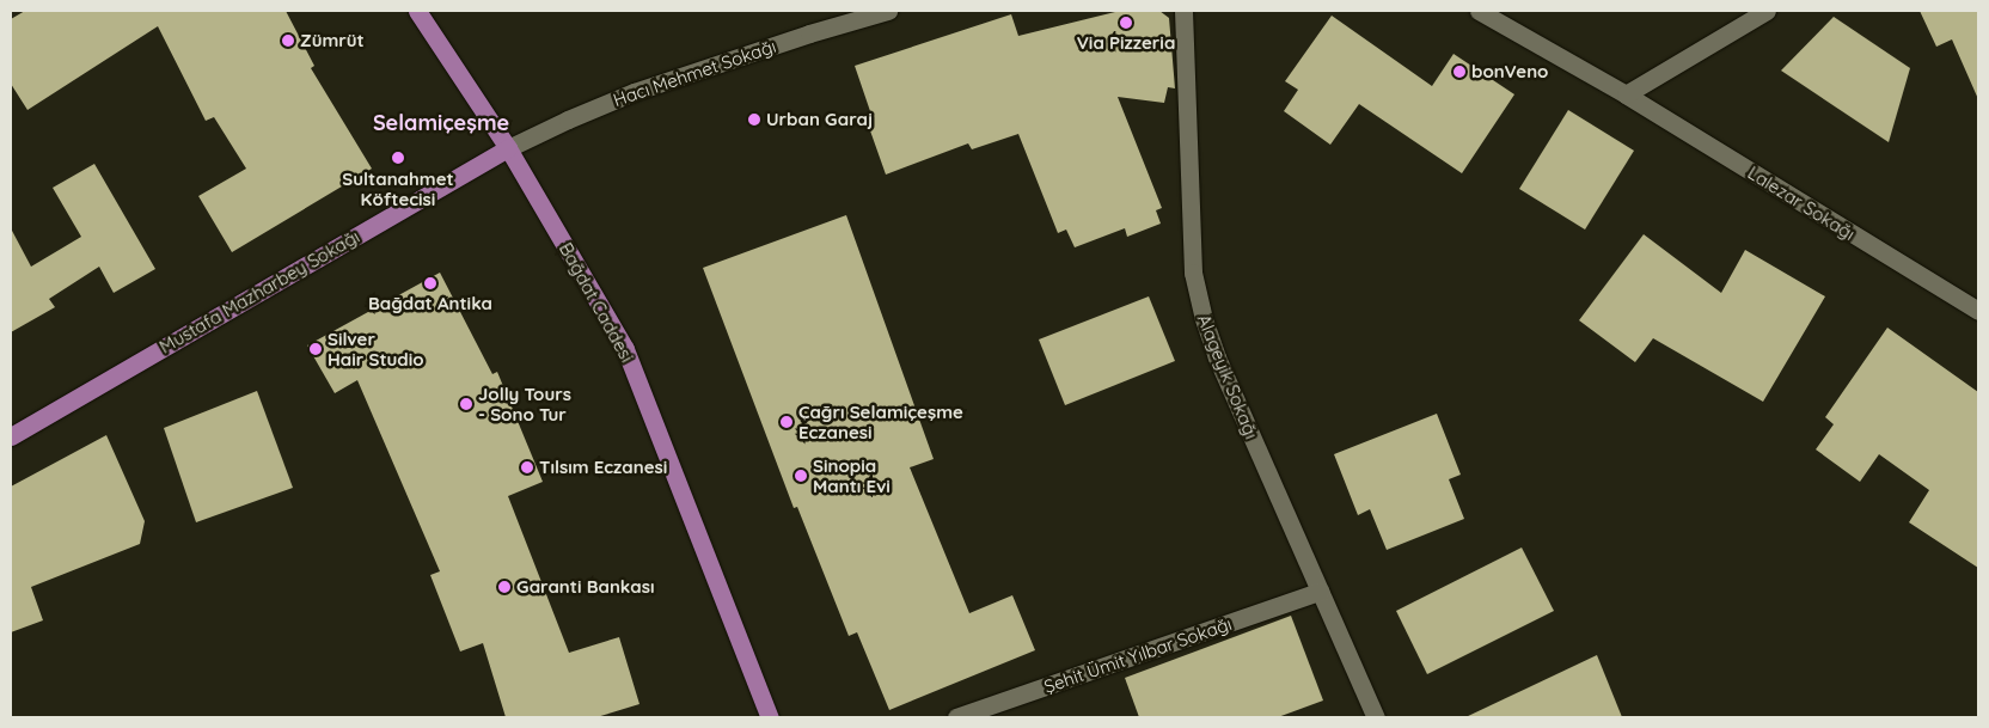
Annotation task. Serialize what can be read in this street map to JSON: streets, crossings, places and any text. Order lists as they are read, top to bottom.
{
  "streets": {
    "main road": ["Mustafa Mazharbey Sokağı", "Bağdat Caddesi"],
    "street": [
      "Hacı Mehmet Sokağı",
      "Lalezar Sokağı",
      "Alageyik Sokağı",
      "Şehit Ümit Yılbar Sokağı"
    ]
  },
  "crossings": [
    ["Hacı Mehmet Sokağı", "Mustafa Mazharbey Sokağı"],
    ["Hacı Mehmet Sokağı", "Bağdat Caddesi"],
    ["Mustafa Mazharbey Sokağı", "Bağdat Caddesi"],
    ["Alageyik Sokağı", "Şehit Ümit Yılbar Sokağı"]
  ],
  "districts": ["Selamiçeşme"],
  "places": [
    "Via Pizzeria",
    "Zümrüt",
    "bonVeno",
    "Urban Garaj",
    "Sultanahmet Köftecisi",
    "Bağdat Antika",
    "Silver Hair Studio",
    "Jolly Tours - Sono Tur",
    "Çağrı Selamiçeşme Eczanesi",
    "Tılsım Eczanesi",
    "Sinopia Mantı Evi",
    "Garanti Bankası"
  ]
}
